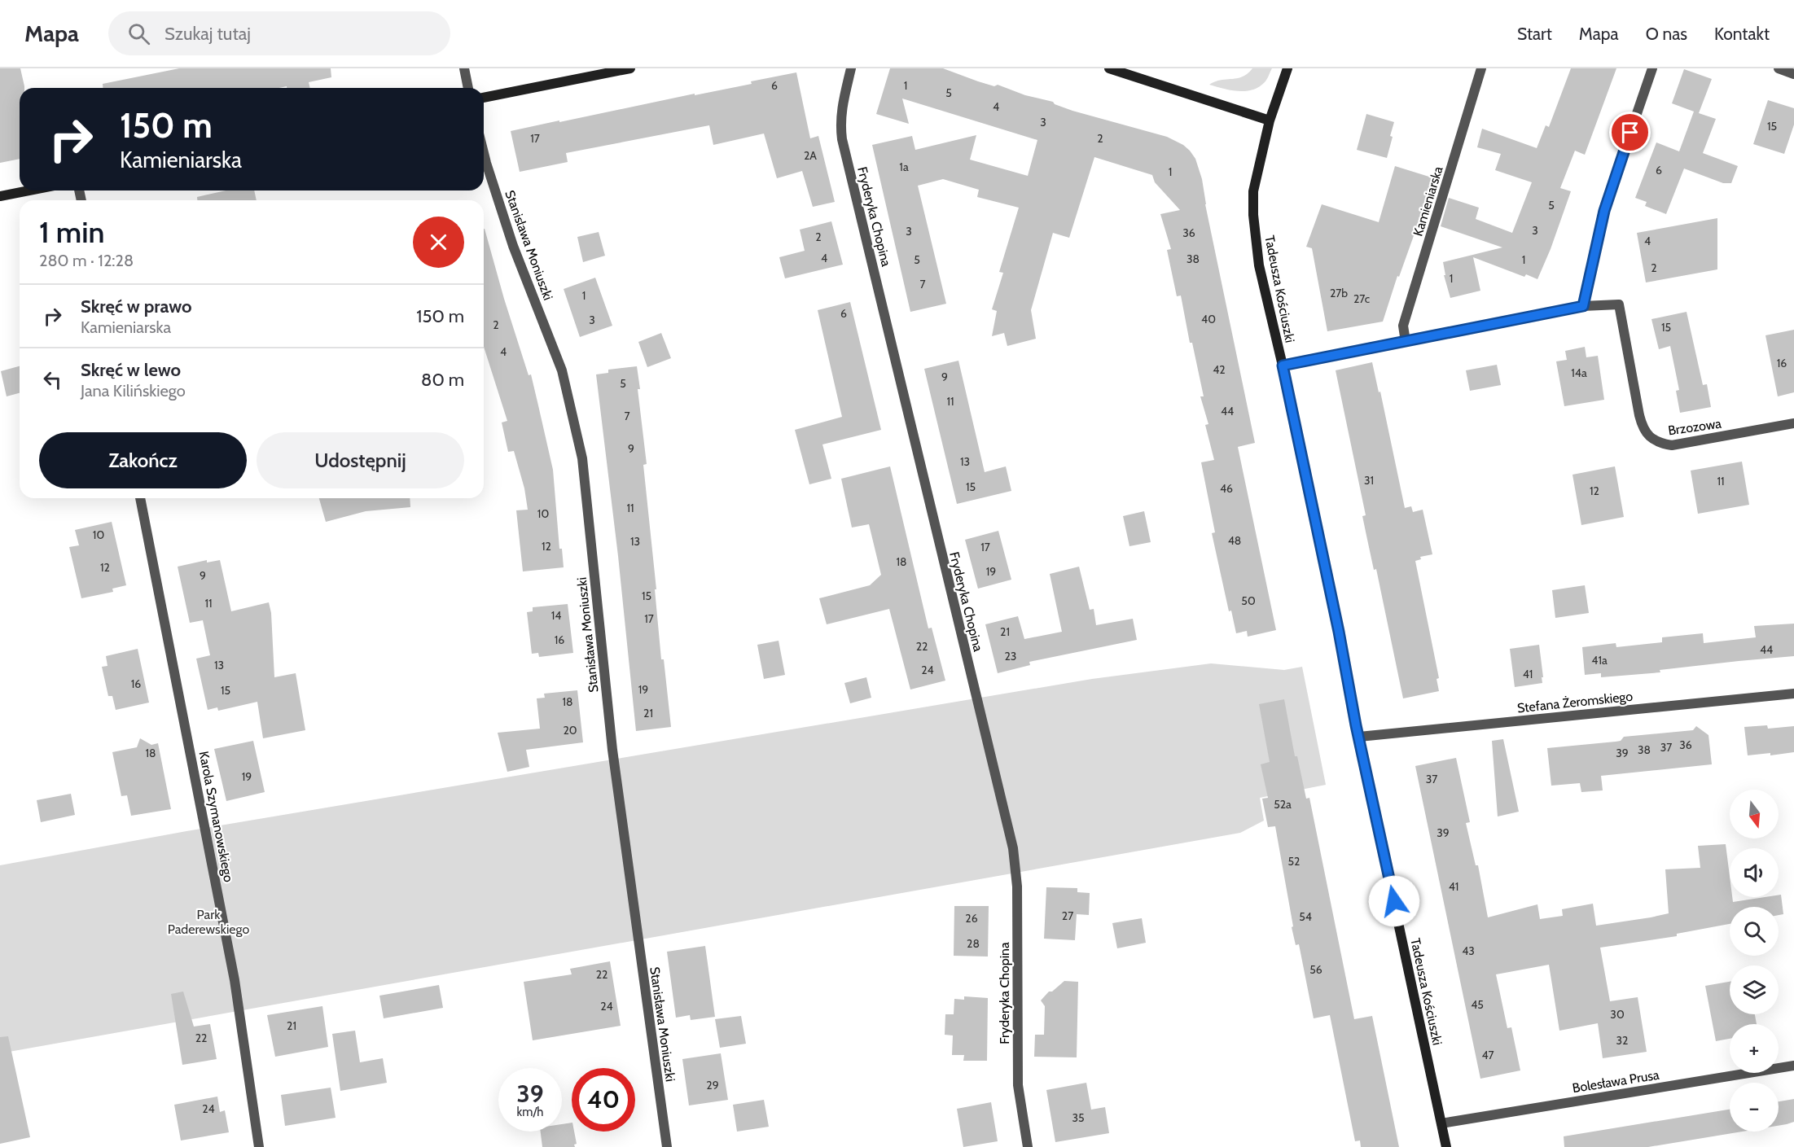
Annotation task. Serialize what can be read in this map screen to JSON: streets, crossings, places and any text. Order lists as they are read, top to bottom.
{
  "streets": {
    "street": [
      "Kamieniarska",
      "Fryderyka Chopina",
      "Stanisława Moniuszki",
      "Tadeusza Kościuszki",
      "Brzozowa",
      "Stefana Żeromskiego",
      "Karola Szymanowskiego",
      "Bolesława Prusa"
    ]
  },
  "crossings": [
    ["Tadeusza Kościuszki", "Stefana Żeromskiego"],
    ["Tadeusza Kościuszki", "Bolesława Prusa"]
  ],
  "parks": ["Park Paderewskiego"],
  "house_numbers": [
    "6",
    "1",
    "5",
    "4",
    "3",
    "15",
    "17",
    "2",
    "2A",
    "1a",
    "6",
    "1",
    "5",
    "3",
    "3",
    "36",
    "2",
    "4",
    "4",
    "38",
    "5",
    "1",
    "2",
    "1",
    "7",
    "27b",
    "1",
    "27c",
    "6",
    "40",
    "3",
    "2",
    "15",
    "4",
    "16",
    "42",
    "14a",
    "9",
    "5",
    "11",
    "44",
    "7",
    "9",
    "13",
    "31",
    "11",
    "15",
    "46",
    "12",
    "11",
    "10",
    "10",
    "48",
    "13",
    "12",
    "17",
    "18",
    "12",
    "19",
    "9",
    "15",
    "50",
    "11",
    "14",
    "17",
    "21",
    "16",
    "22",
    "44",
    "23",
    "41a",
    "13",
    "24",
    "41",
    "16",
    "19",
    "15",
    "18",
    "21",
    "20",
    "36",
    "37",
    "38",
    "18",
    "39",
    "19",
    "37",
    "52a",
    "39",
    "52",
    "41",
    "27",
    "54",
    "26",
    "28",
    "43",
    "56",
    "22",
    "45",
    "24",
    "30",
    "21",
    "22",
    "32",
    "47",
    "29",
    "24",
    "35"
  ],
  "north": "bottom",
  "page": {
    "header": "Mapa",
    "search": "Szukaj tutaj",
    "nav": [
      "Start",
      "Mapa",
      "O nas",
      "Kontakt"
    ],
    "turn": ["150 m", "Kamieniarska"],
    "heading": ["1 min", "280 m · 12:28"],
    "list": [
      {
        "name": "Skręć w prawo",
        "note": "Kamieniarska",
        "value": "150 m"
      },
      {
        "name": "Skręć w lewo",
        "note": "Jana Kilińskiego",
        "value": "80 m"
      }
    ],
    "buttons": ["Zakończ", "Udostępnij"],
    "map_buttons": ["+", "−"],
    "speed": "39 km/h",
    "limit": "40"
  }
}
